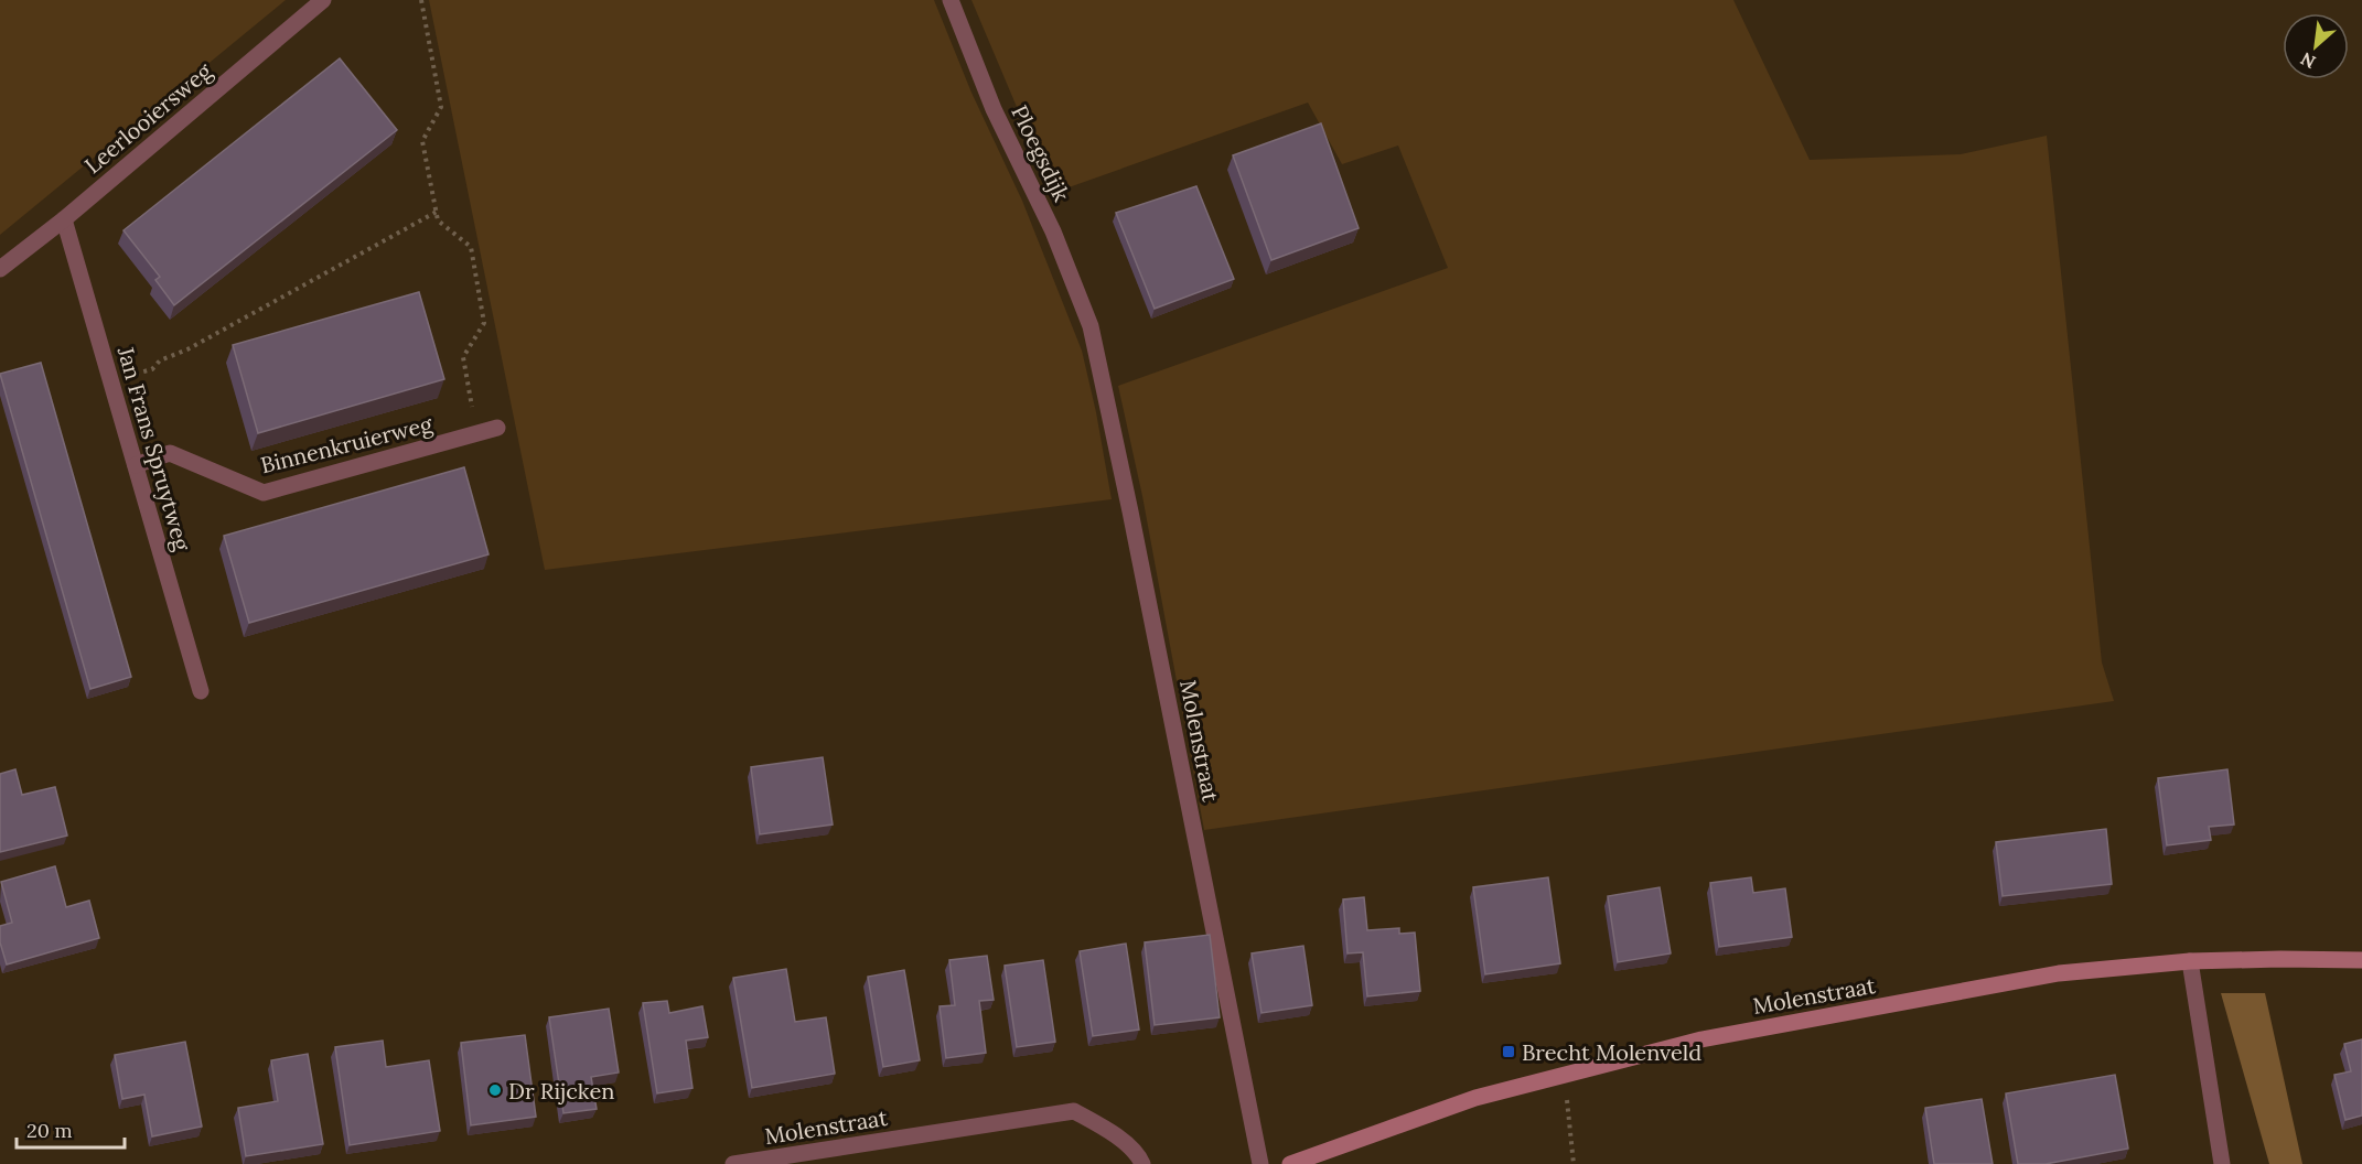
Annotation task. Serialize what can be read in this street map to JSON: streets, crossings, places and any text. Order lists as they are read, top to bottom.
{
  "streets": {
    "main road": ["Molenstraat"],
    "street": [
      "Leerlooiersweg",
      "Ploegsdijk",
      "Binnenkruierweg",
      "Jan Frans Spruytweg"
    ]
  },
  "crossings": [
    ["Leerlooiersweg", "Jan Frans Spruytweg"],
    ["Ploegsdijk", "Molenstraat"],
    ["Binnenkruierweg", "Jan Frans Spruytweg"]
  ],
  "places": {
    "transit": ["Brecht Molenveld"],
    "other": ["Dr Rijcken"]
  },
  "scale_bar": "20 m",
  "north": "bottom left"
}
